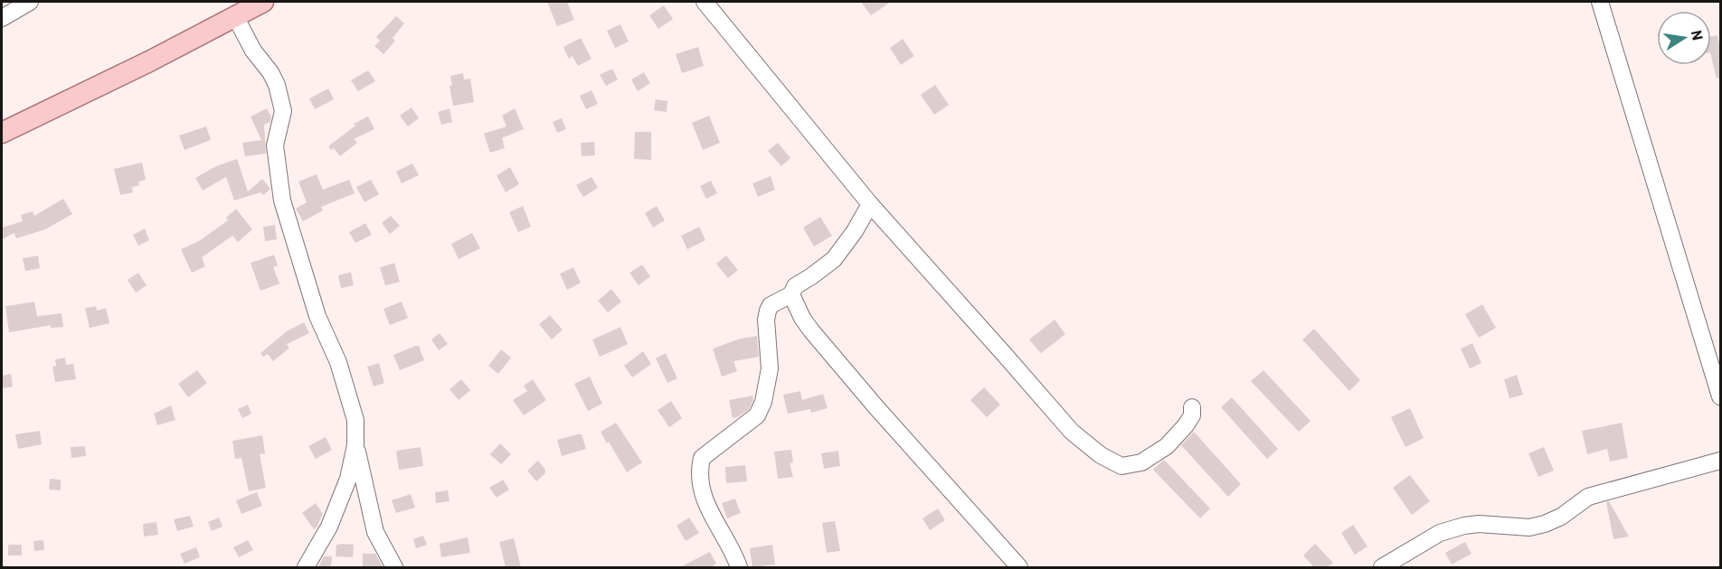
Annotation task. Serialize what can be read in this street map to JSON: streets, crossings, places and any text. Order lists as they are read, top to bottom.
{
  "north": "right"
}
